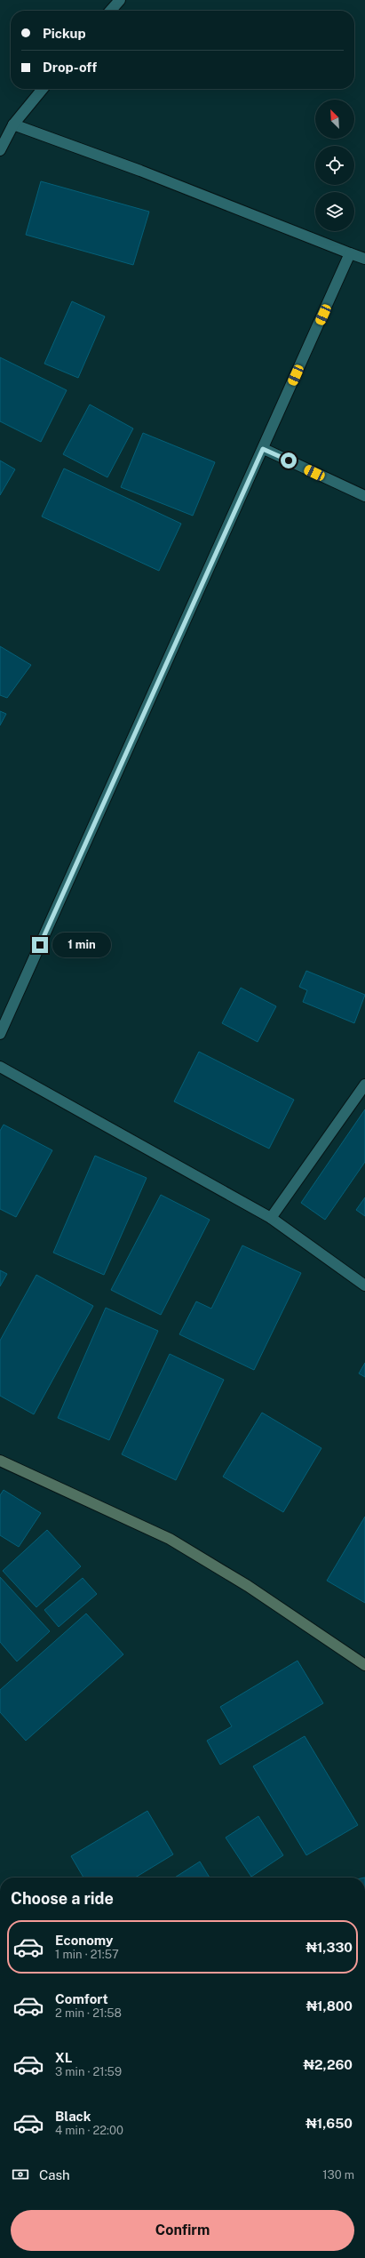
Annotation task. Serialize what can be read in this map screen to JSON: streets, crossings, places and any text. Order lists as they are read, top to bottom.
{
  "north": "top left",
  "page": {
    "banner": ["Pickup", "Drop-off"],
    "bubble": "1 min",
    "heading": "Choose a ride",
    "list": [
      {
        "name": "Economy",
        "note": "1 min · 21:57",
        "value": "₦1,330"
      },
      {
        "name": "Comfort",
        "note": "2 min · 21:58",
        "value": "₦1,800"
      },
      {
        "name": "XL",
        "note": "3 min · 21:59",
        "value": "₦2,260"
      },
      {
        "name": "Black",
        "note": "4 min · 22:00",
        "value": "₦1,650"
      }
    ],
    "pay": ["Cash", "130 m"],
    "buttons": "Confirm"
  }
}
